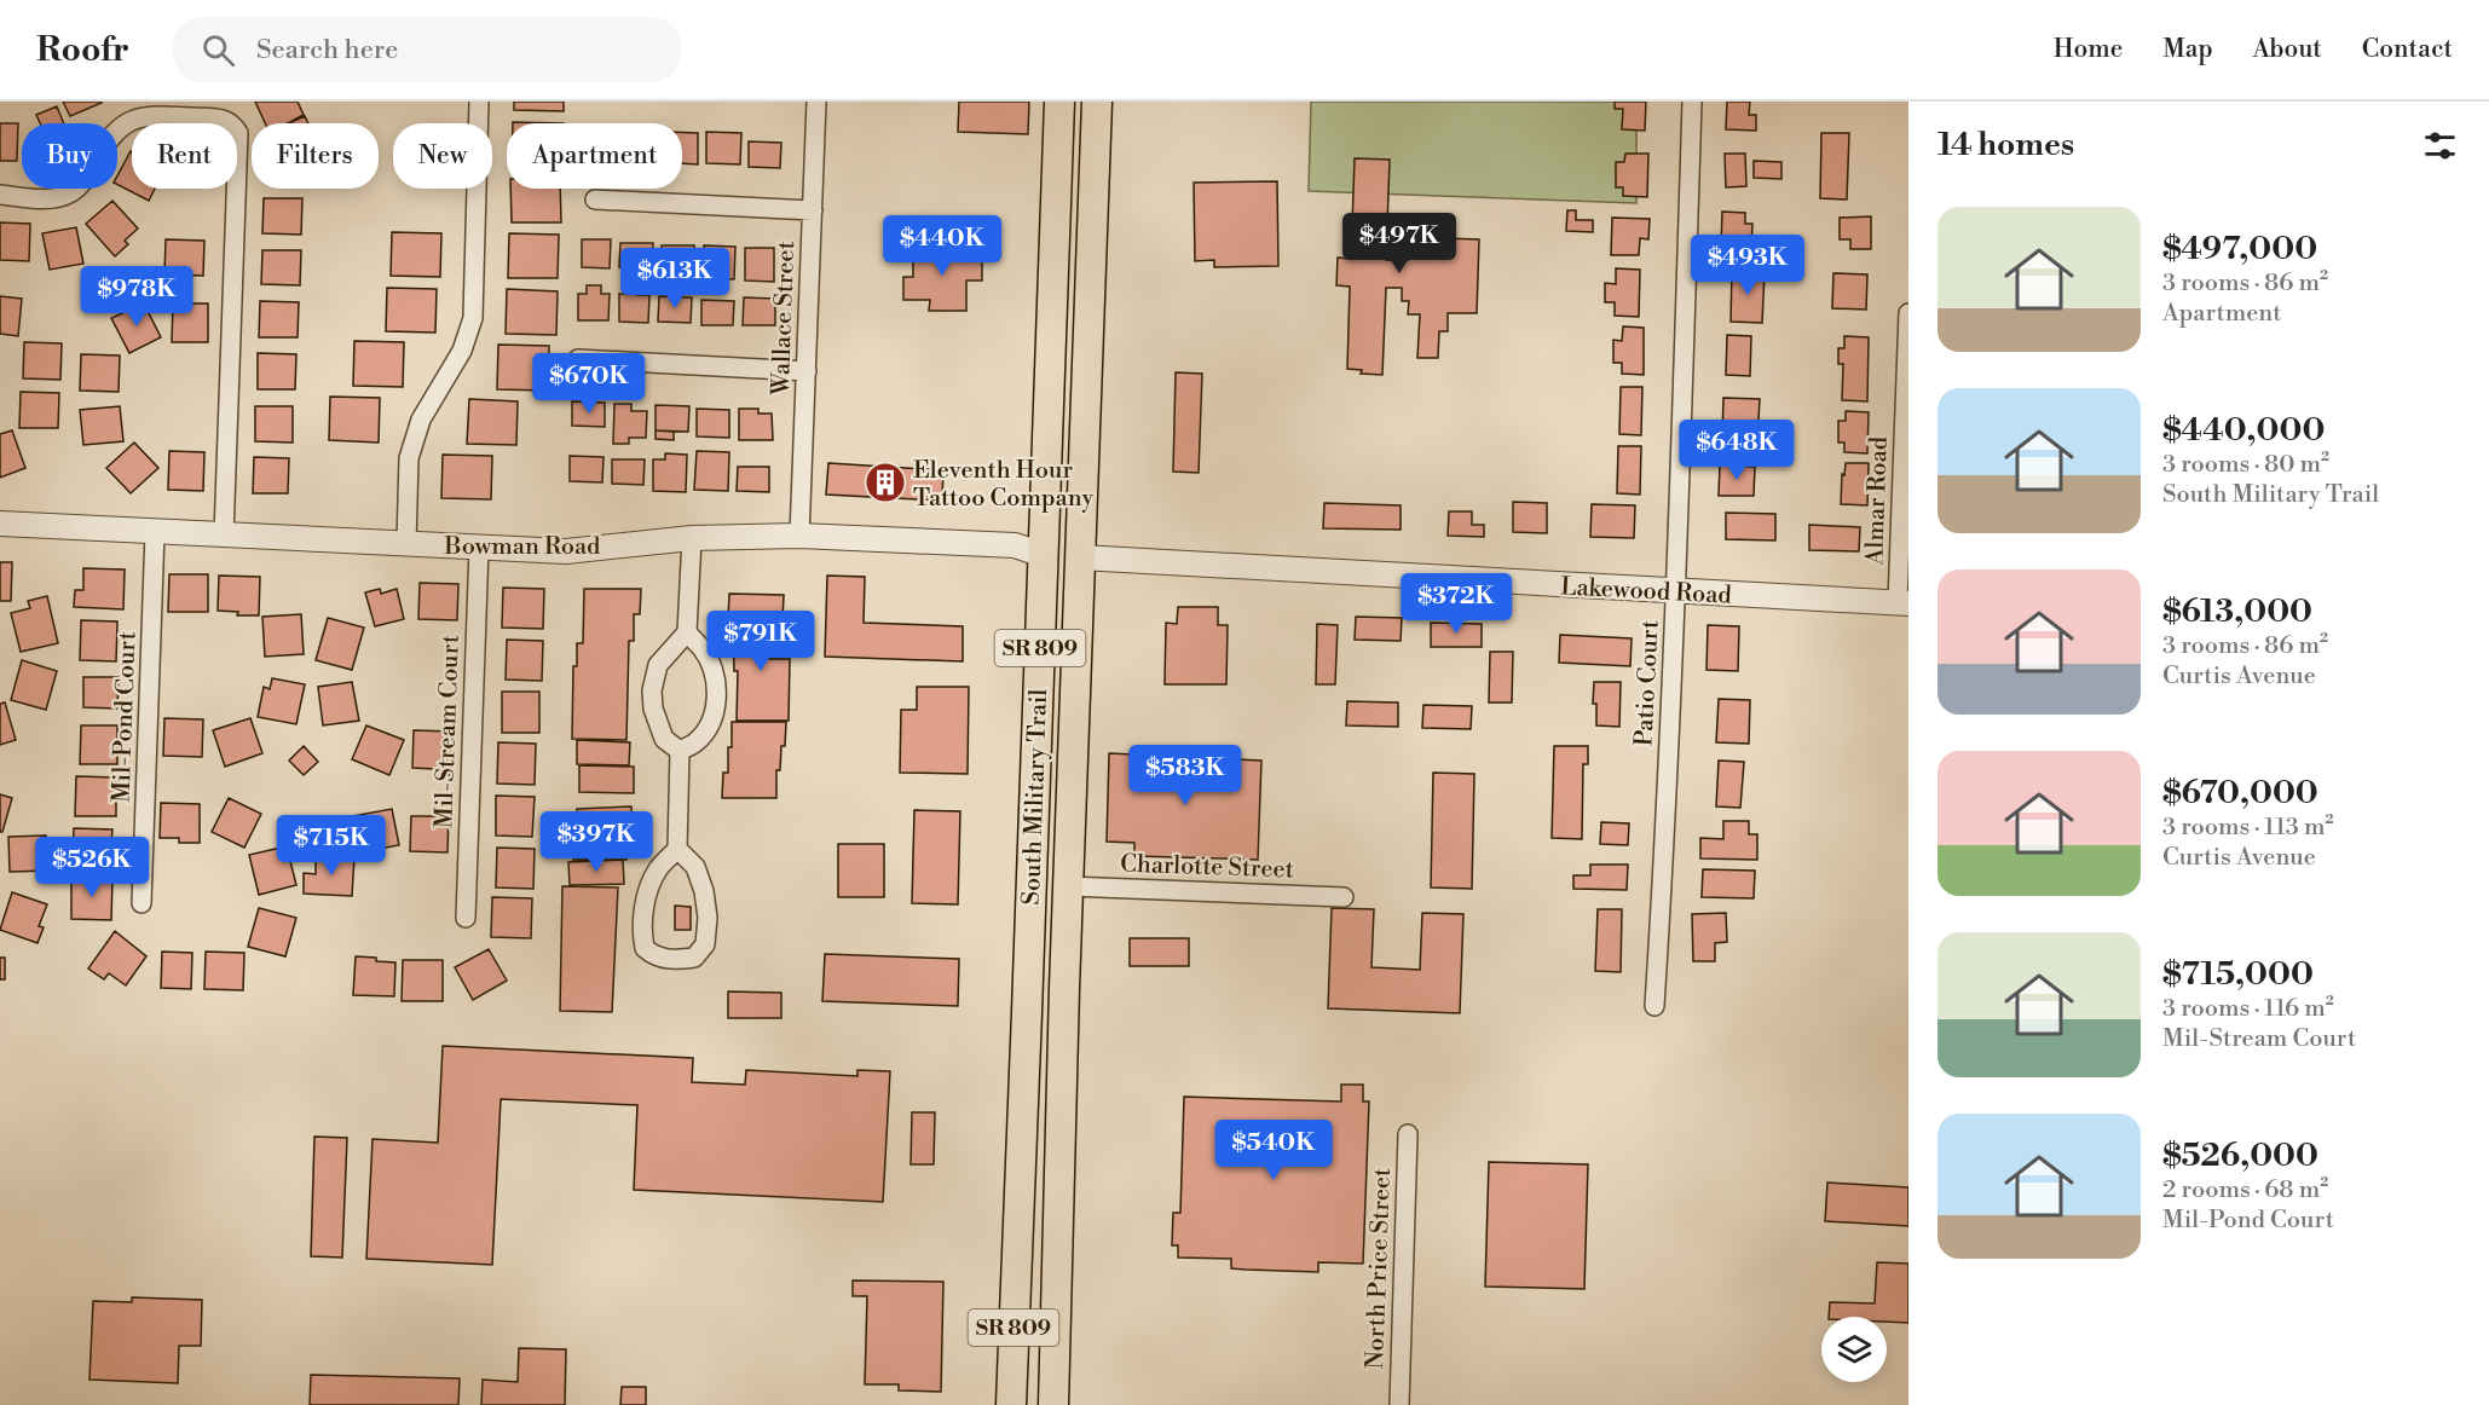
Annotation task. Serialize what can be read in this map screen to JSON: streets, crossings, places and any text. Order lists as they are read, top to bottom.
{
  "streets": {
    "main road": ["SR 809", "South Military Trail"],
    "street": [
      "Wallace Street",
      "Almar Road",
      "Bowman Road",
      "Lakewood Road",
      "Patio Court",
      "Mil-Pond Court",
      "Mil-Stream Court",
      "Charlotte Street",
      "North Price Street"
    ]
  },
  "crossings": [
    ["Wallace Street", "Bowman Road"],
    ["Almar Road", "Lakewood Road"],
    ["Bowman Road", "Mil-Pond Court"],
    ["Bowman Road", "Mil-Stream Court"],
    ["Bowman Road", "South Military Trail"],
    ["Lakewood Road", "Patio Court"],
    ["Lakewood Road", "South Military Trail"],
    ["South Military Trail", "Charlotte Street"]
  ],
  "places": {
    "building": ["Eleventh Hour Tattoo Company"]
  },
  "page": {
    "header": "Roofr",
    "search": "Search here",
    "nav": [
      "Home",
      "Map",
      "About",
      "Contact"
    ],
    "heading": "14 homes",
    "chip": [
      "Buy",
      "Rent",
      "Filters",
      "New",
      "Apartment"
    ],
    "list": [
      {
        "name": "$497,000",
        "note": "3 rooms · 86 m² · Apartment"
      },
      {
        "name": "$440,000",
        "note": "3 rooms · 80 m² · South Military Trail"
      },
      {
        "name": "$613,000",
        "note": "3 rooms · 86 m² · Curtis Avenue"
      },
      {
        "name": "$670,000",
        "note": "3 rooms · 113 m² · Curtis Avenue"
      },
      {
        "name": "$715,000",
        "note": "3 rooms · 116 m² · Mil-Stream Court"
      },
      {
        "name": "$526,000",
        "note": "2 rooms · 68 m² · Mil-Pond Court"
      }
    ],
    "price": [
      "$497K",
      "$440K",
      "$493K",
      "$613K",
      "$978K",
      "$670K",
      "$648K",
      "$372K",
      "$791K",
      "$583K",
      "$397K",
      "$715K",
      "$526K",
      "$540K"
    ]
  }
}
